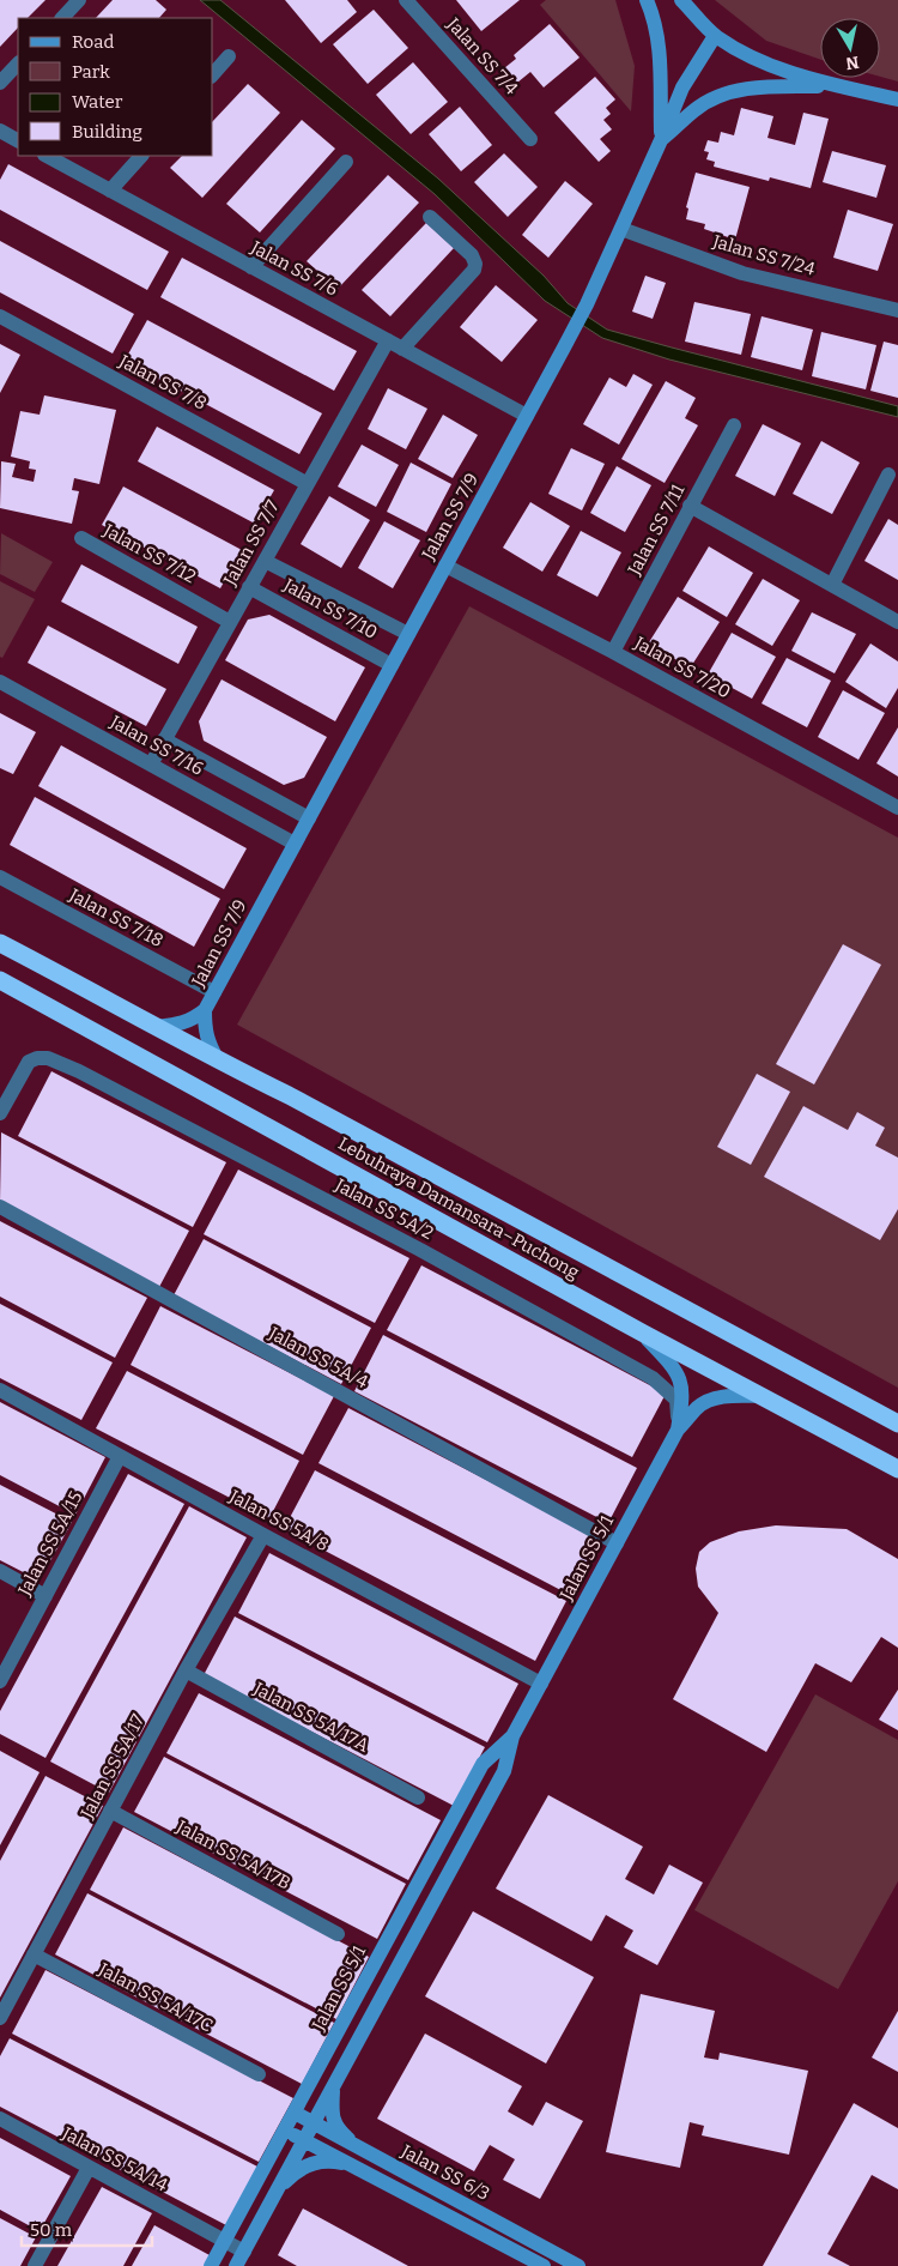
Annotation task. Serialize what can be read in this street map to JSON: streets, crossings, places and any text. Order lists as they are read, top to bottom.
{
  "streets": {
    "highway": ["Lebuhraya Damansara–Puchong"],
    "street": [
      "Jalan SS 7/4",
      "Jalan SS 7/24",
      "Jalan SS 7/6",
      "Jalan SS 7/8",
      "Jalan SS 7/9",
      "Jalan SS 7/11",
      "Jalan SS 7/7",
      "Jalan SS 7/12",
      "Jalan SS 7/10",
      "Jalan SS 7/20",
      "Jalan SS 7/16",
      "Jalan SS 7/18",
      "Jalan SS 5A/2",
      "Jalan SS 5A/4",
      "Jalan SS 5A/8",
      "Jalan SS 5A/15",
      "Jalan SS 5/1",
      "Jalan SS 5A/17A",
      "Jalan SS 5A/17",
      "Jalan SS 5A/17B",
      "Jalan SS 5A/17C",
      "Jalan SS 5A/14",
      "Jalan SS 6/3"
    ]
  },
  "crossings": [
    ["Jalan SS 7/24", "Jalan SS 7/9"],
    ["Jalan SS 7/6", "Jalan SS 7/9"],
    ["Jalan SS 7/6", "Jalan SS 7/7"],
    ["Jalan SS 7/8", "Jalan SS 7/7"],
    ["Jalan SS 7/9", "Jalan SS 7/10"],
    ["Jalan SS 7/9", "Jalan SS 7/20"],
    ["Jalan SS 7/9", "Jalan SS 7/16"],
    ["Jalan SS 7/9", "Jalan SS 7/18"],
    ["Jalan SS 7/9", "Lebuhraya Damansara–Puchong"],
    ["Jalan SS 7/11", "Jalan SS 7/20"],
    ["Jalan SS 7/7", "Jalan SS 7/12"],
    ["Jalan SS 7/7", "Jalan SS 7/10"],
    ["Jalan SS 7/7", "Jalan SS 7/16"],
    ["Lebuhraya Damansara–Puchong", "Jalan SS 5/1"],
    ["Jalan SS 5A/2", "Jalan SS 5/1"],
    ["Jalan SS 5A/4", "Jalan SS 5/1"],
    ["Jalan SS 5A/8", "Jalan SS 5A/15"],
    ["Jalan SS 5A/8", "Jalan SS 5/1"],
    ["Jalan SS 5A/8", "Jalan SS 5A/17"],
    ["Jalan SS 5/1", "Jalan SS 5A/14"],
    ["Jalan SS 5/1", "Jalan SS 6/3"],
    ["Jalan SS 5A/17A", "Jalan SS 5A/17"],
    ["Jalan SS 5A/17", "Jalan SS 5A/17B"],
    ["Jalan SS 5A/17", "Jalan SS 5A/17C"]
  ],
  "legend": [
    "Road",
    "Park",
    "Water",
    "Building"
  ],
  "scale_bar": "50 m",
  "north": "bottom"
}
